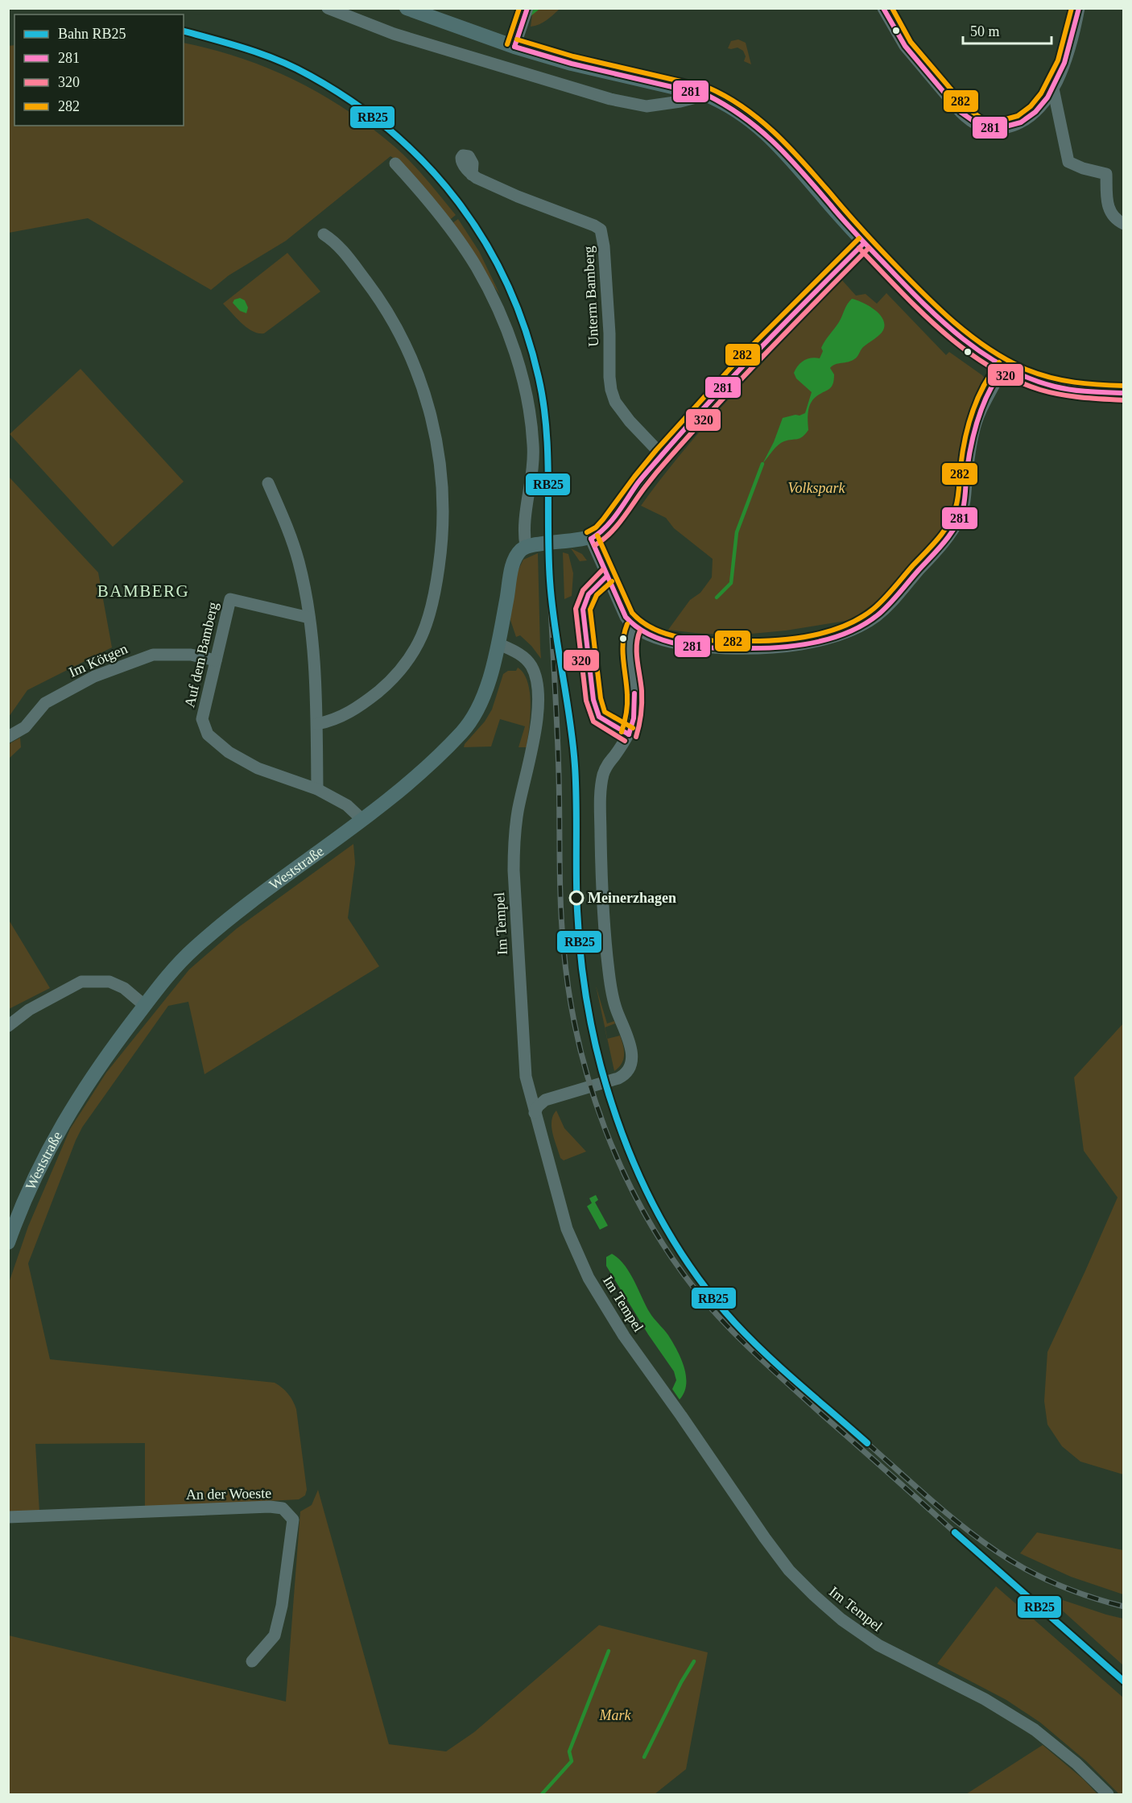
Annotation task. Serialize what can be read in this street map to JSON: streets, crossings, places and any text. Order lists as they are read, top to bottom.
{
  "streets": {
    "main road": ["Weststraße"],
    "street": [
      "Unterm Bamberg",
      "Auf dem Bamberg",
      "Im Kötgen",
      "Im Tempel",
      "An der Woeste"
    ]
  },
  "crossings": [
    ["Auf dem Bamberg", "Im Kötgen"],
    ["Auf dem Bamberg", "Weststraße"],
    ["Weststraße", "Im Tempel"]
  ],
  "districts": ["BAMBERG"],
  "parks": ["Volkspark", "Mark"],
  "places": ["Meinerzhagen"],
  "lines": [
    "transit line 281",
    "transit line 282",
    "rail line RB25",
    "transit line 320"
  ],
  "legend": [
    "Bahn RB25",
    "281",
    "320",
    "282"
  ],
  "scale_bar": "50 m"
}
